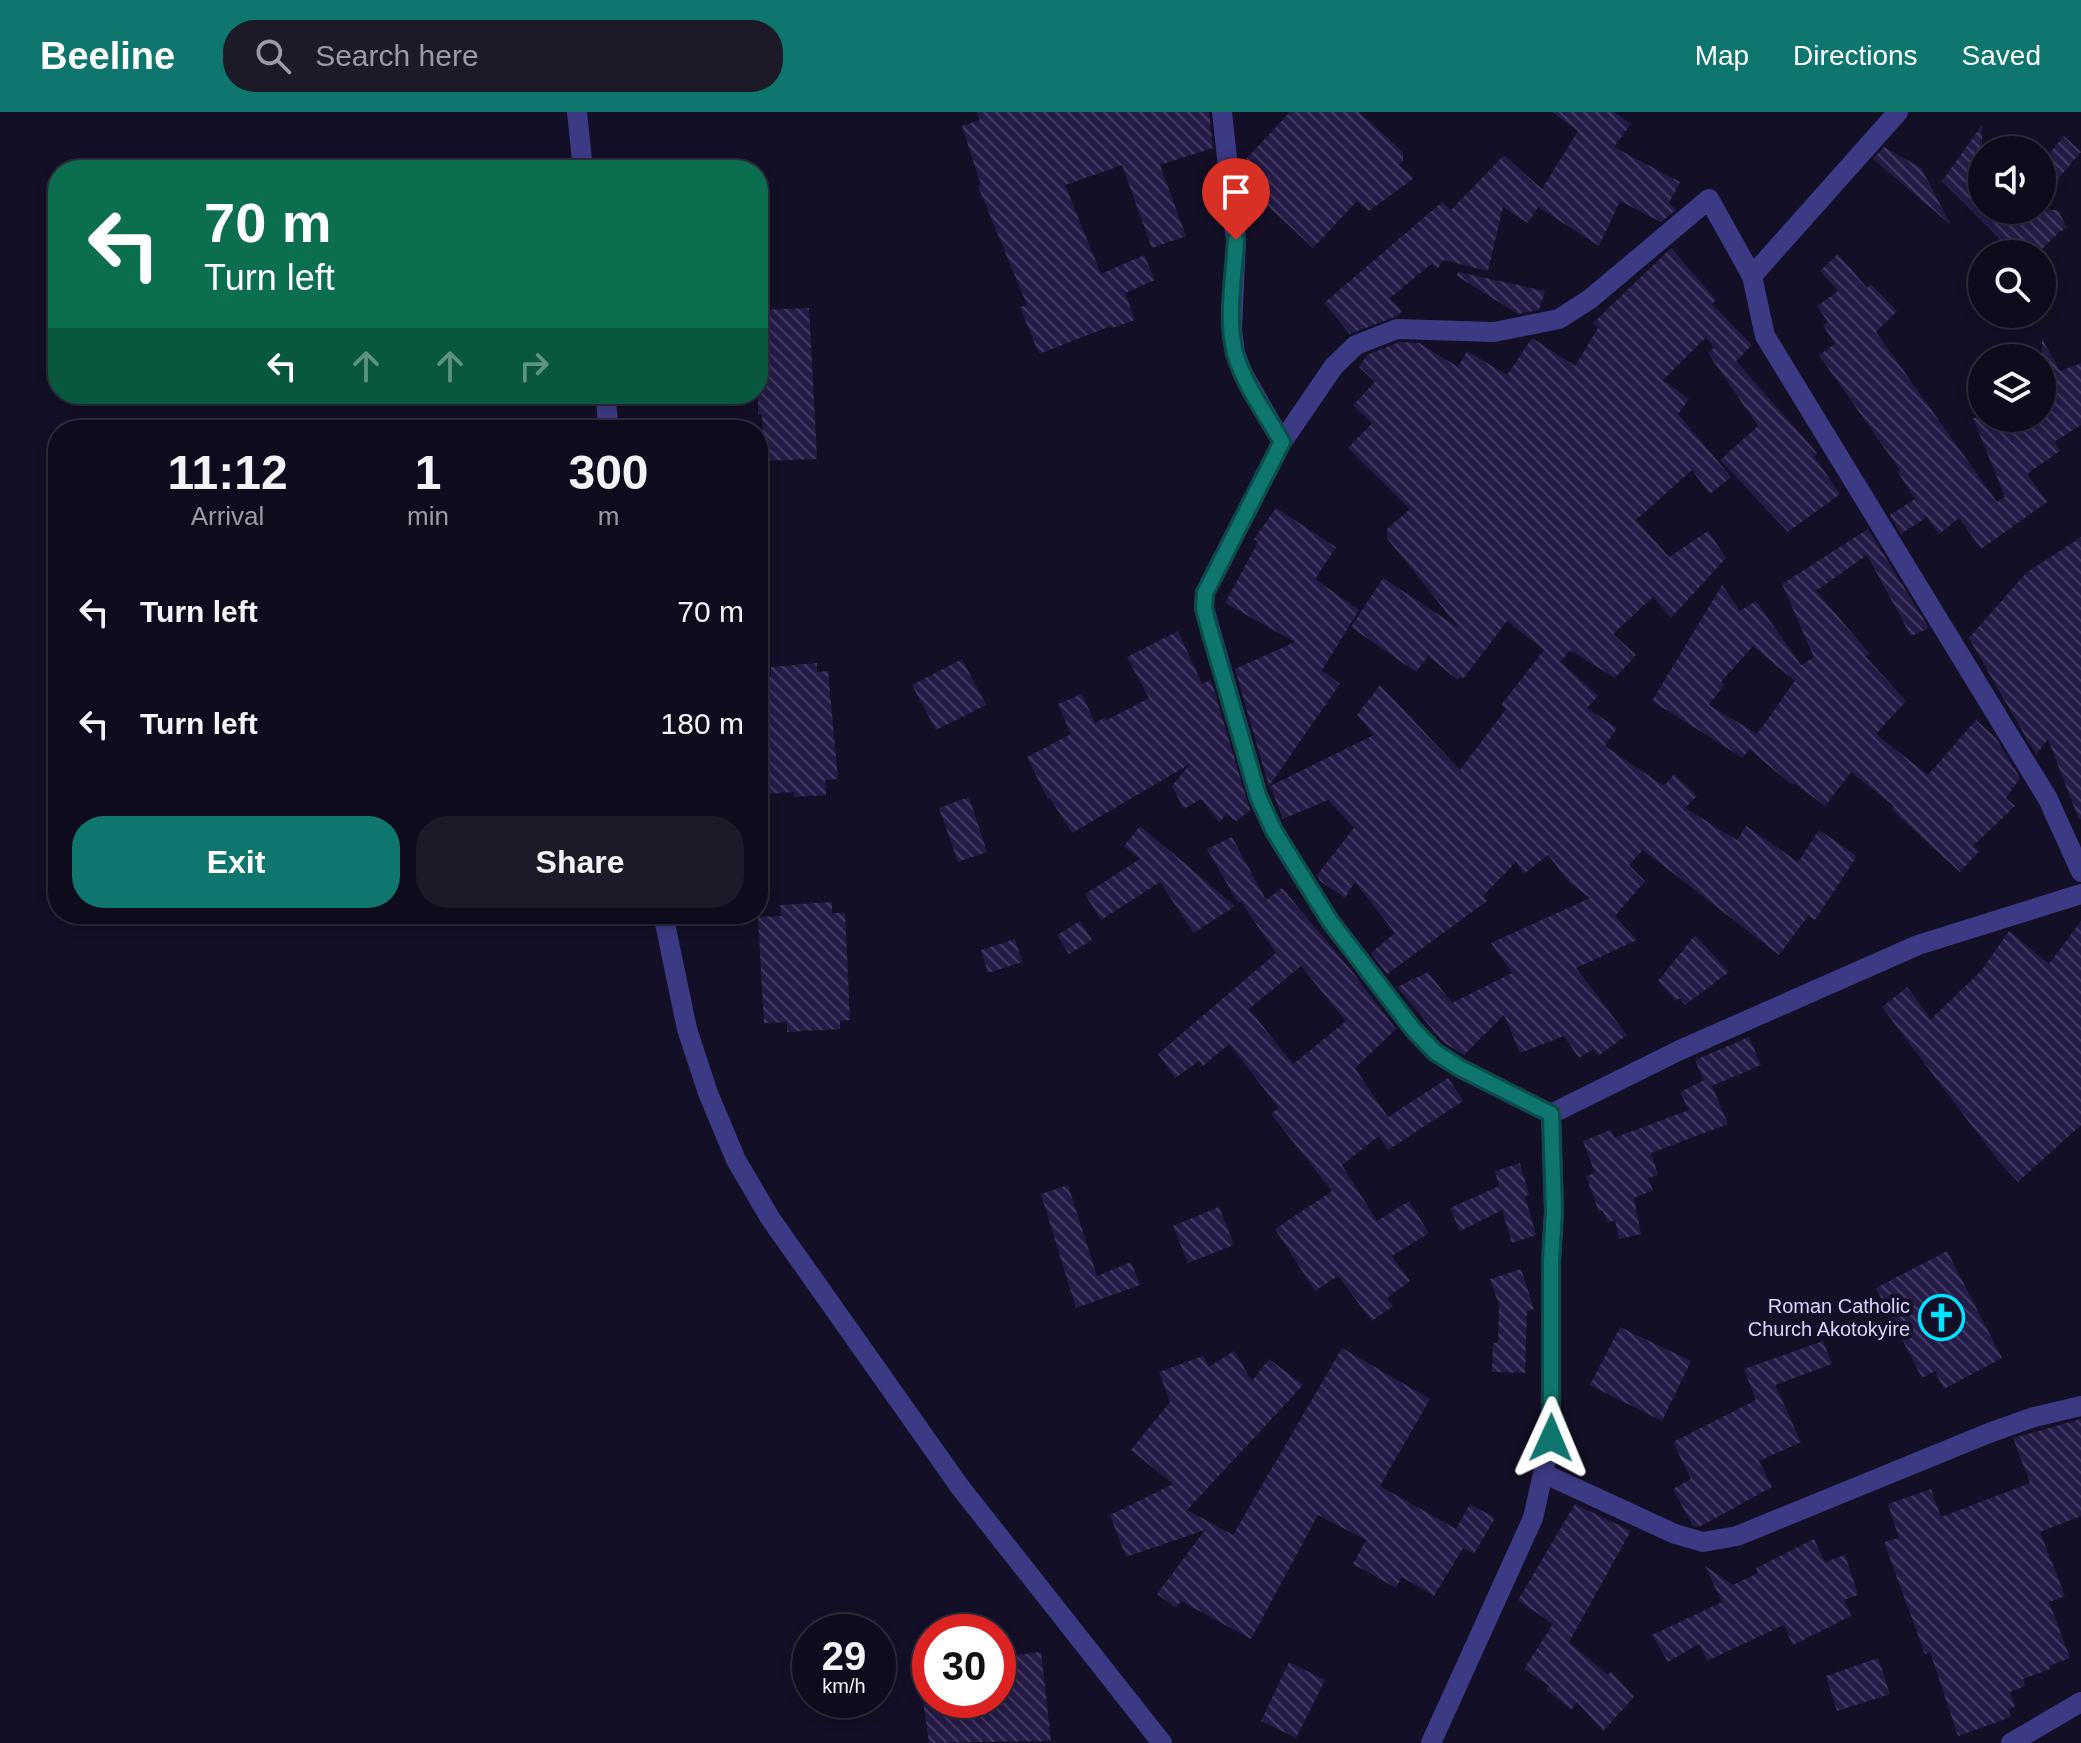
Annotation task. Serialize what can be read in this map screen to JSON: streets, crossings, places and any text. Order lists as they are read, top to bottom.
{
  "places": {
    "church": ["Roman Catholic Church Akotokyire"]
  },
  "page": {
    "header": "Beeline",
    "search": "Search here",
    "nav": ["Map", "Directions", "Saved"],
    "turn": ["70 m", "Turn left"],
    "eta": [
      "11:12",
      "Arrival",
      "1",
      "min",
      "300",
      "m"
    ],
    "list": [
      {
        "name": "Turn left",
        "value": "70 m"
      },
      {
        "name": "Turn left",
        "value": "180 m"
      }
    ],
    "buttons": ["Exit", "Share"],
    "speed": "29 km/h",
    "limit": "30"
  }
}
